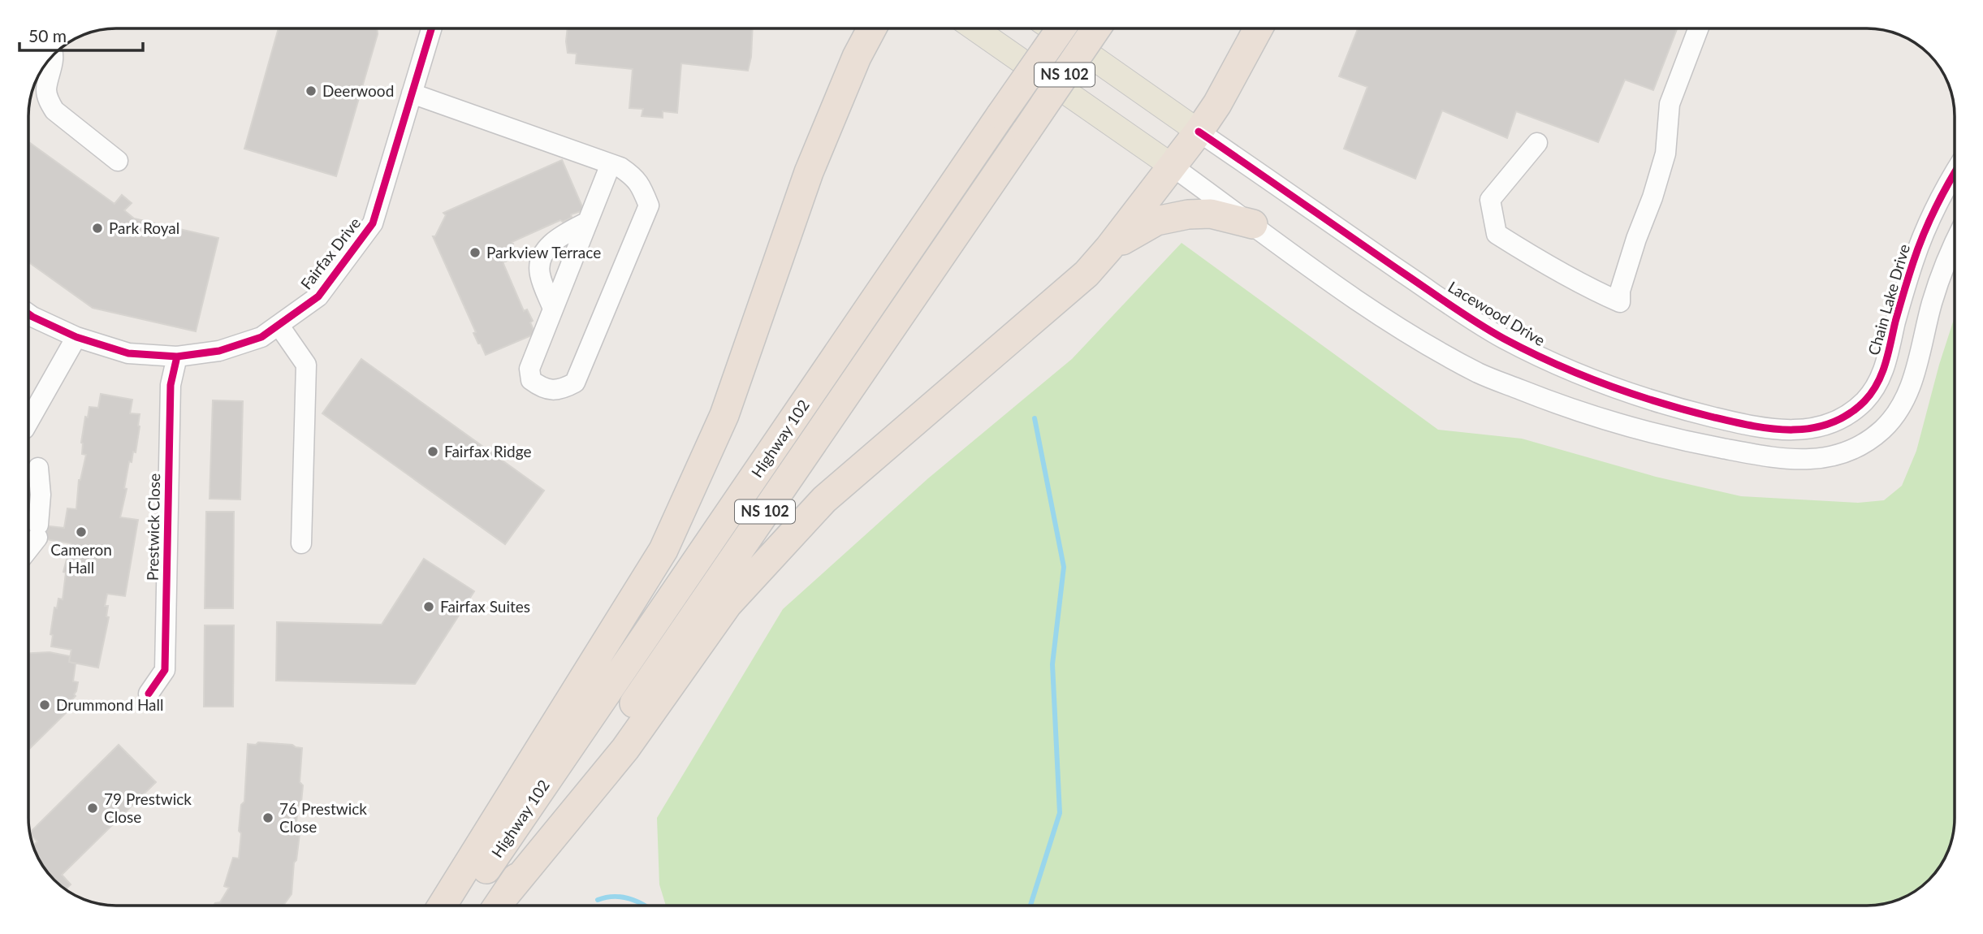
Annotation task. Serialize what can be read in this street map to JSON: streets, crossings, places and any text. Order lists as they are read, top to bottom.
{
  "streets": {
    "highway": ["NS 102", "Highway 102"],
    "main road": ["Lacewood Drive"],
    "street": ["Fairfax Drive", "Chain Lake Drive", "Prestwick Close"]
  },
  "crossings": [
    ["Fairfax Drive", "Prestwick Close"],
    ["Chain Lake Drive", "Lacewood Drive"]
  ],
  "places": [
    "Deerwood",
    "Park Royal",
    "Parkview Terrace",
    "Fairfax Ridge",
    "Cameron Hall",
    "Fairfax Suites",
    "Drummond Hall",
    "79 Prestwick Close",
    "76 Prestwick Close"
  ],
  "scale_bar": "50 m"
}
